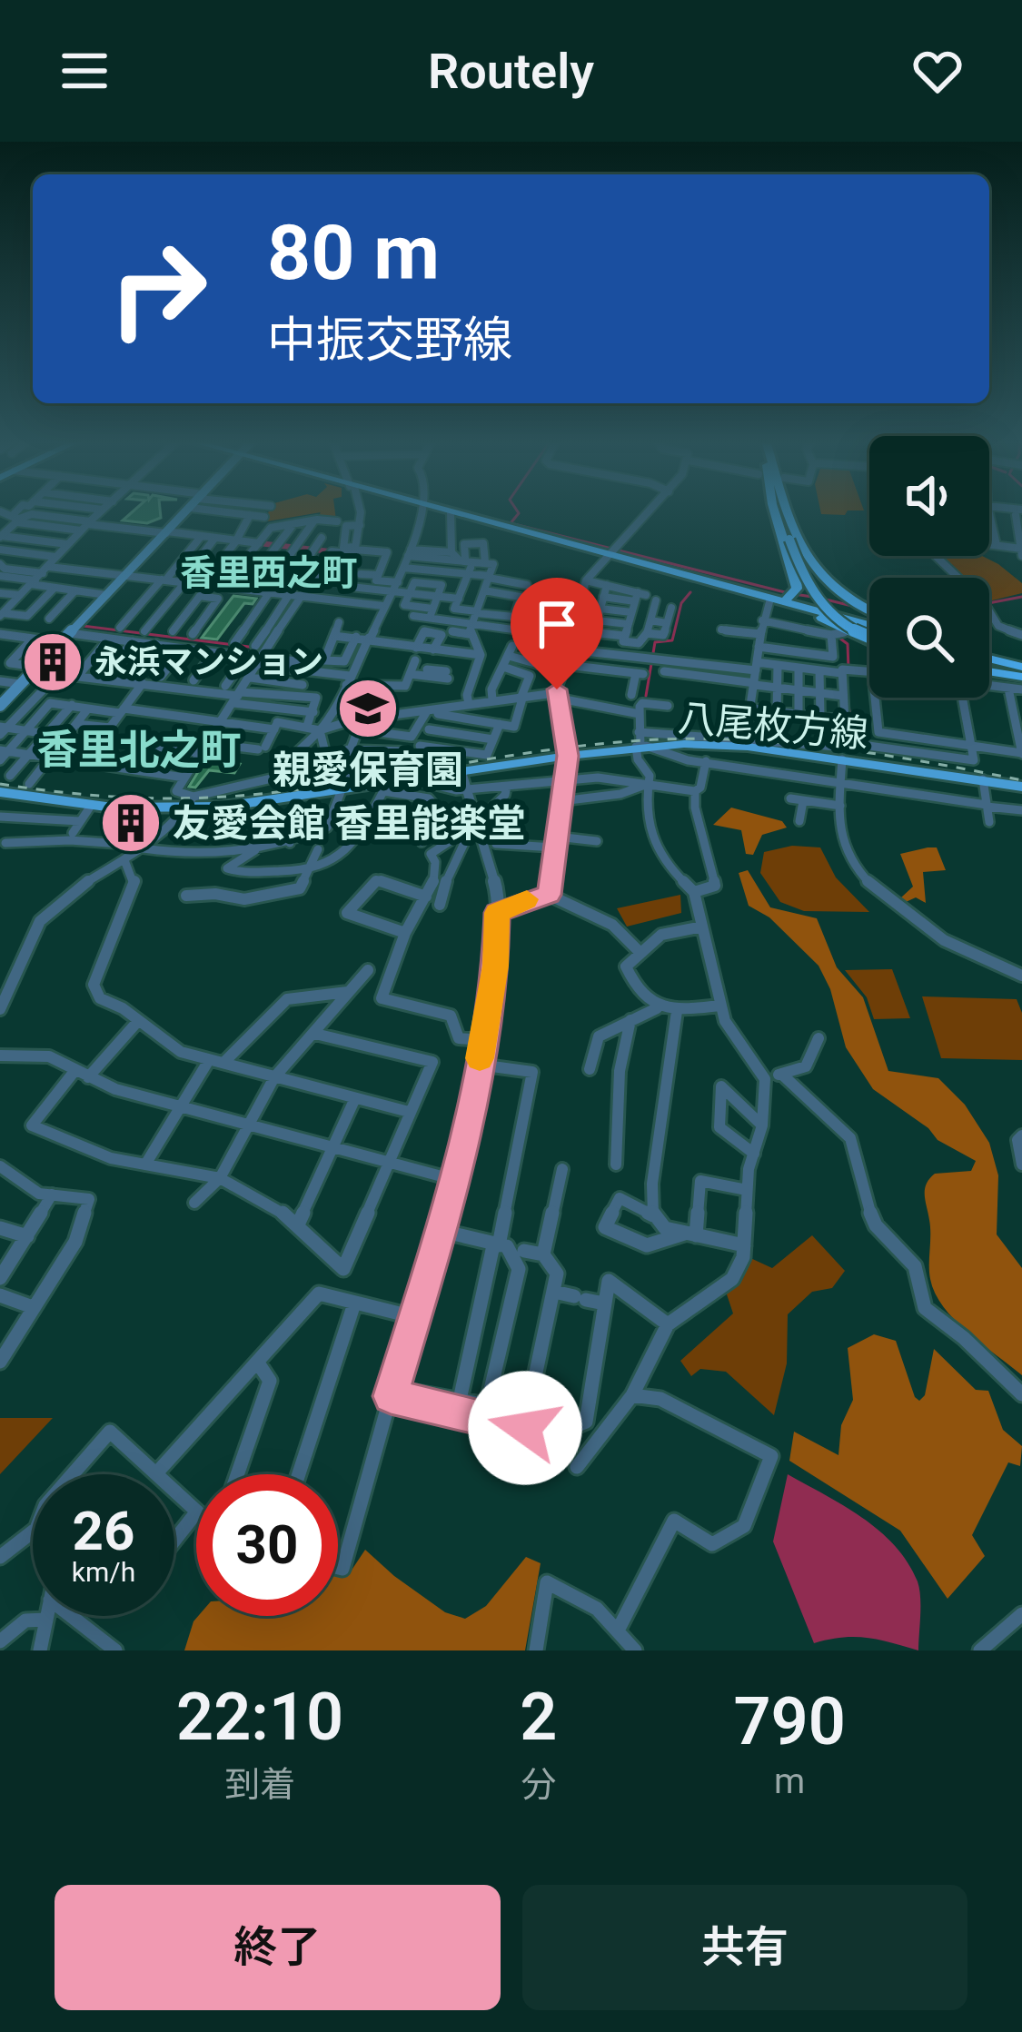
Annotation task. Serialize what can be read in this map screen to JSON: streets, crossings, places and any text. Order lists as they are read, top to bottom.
{
  "streets": {
    "main road": ["八尾枚方線"]
  },
  "districts": ["香里西之町", "香里北之町"],
  "places": {
    "building": ["永浜マンション", "友愛会館 香里能楽堂"],
    "school or university": ["親愛保育園"]
  },
  "page": {
    "header": "Routely",
    "turn": ["80 m", "中振交野線"],
    "speed": "26 km/h",
    "limit": "30",
    "eta": [
      "22:10",
      "到着",
      "2",
      "分",
      "790",
      "m"
    ],
    "buttons": ["終了", "共有"]
  }
}
